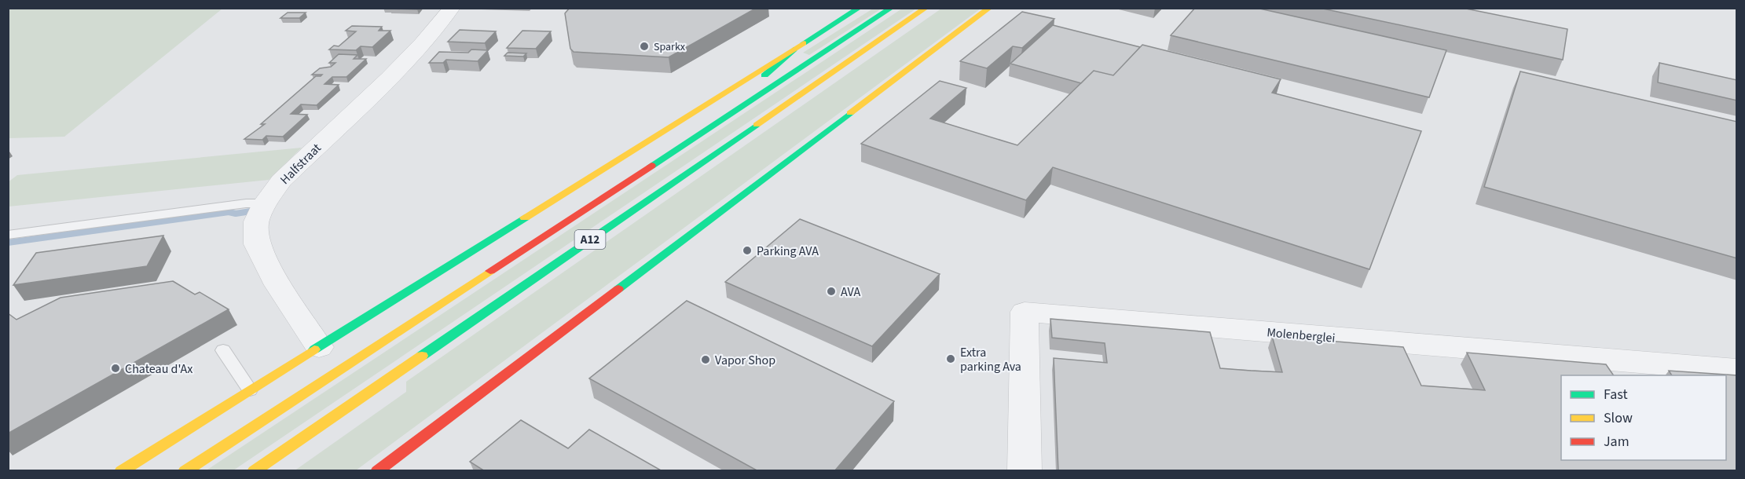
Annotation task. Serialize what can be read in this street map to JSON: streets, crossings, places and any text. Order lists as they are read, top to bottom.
{
  "streets": {
    "main road": ["A12"],
    "street": ["Halfstraat", "Molenberglei"]
  },
  "places": [
    "Sparkx",
    "Parking AVA",
    "AVA",
    "Extra parking Ava",
    "Vapor Shop",
    "Chateau d'Ax"
  ],
  "legend": ["Fast", "Slow", "Jam"]
}
